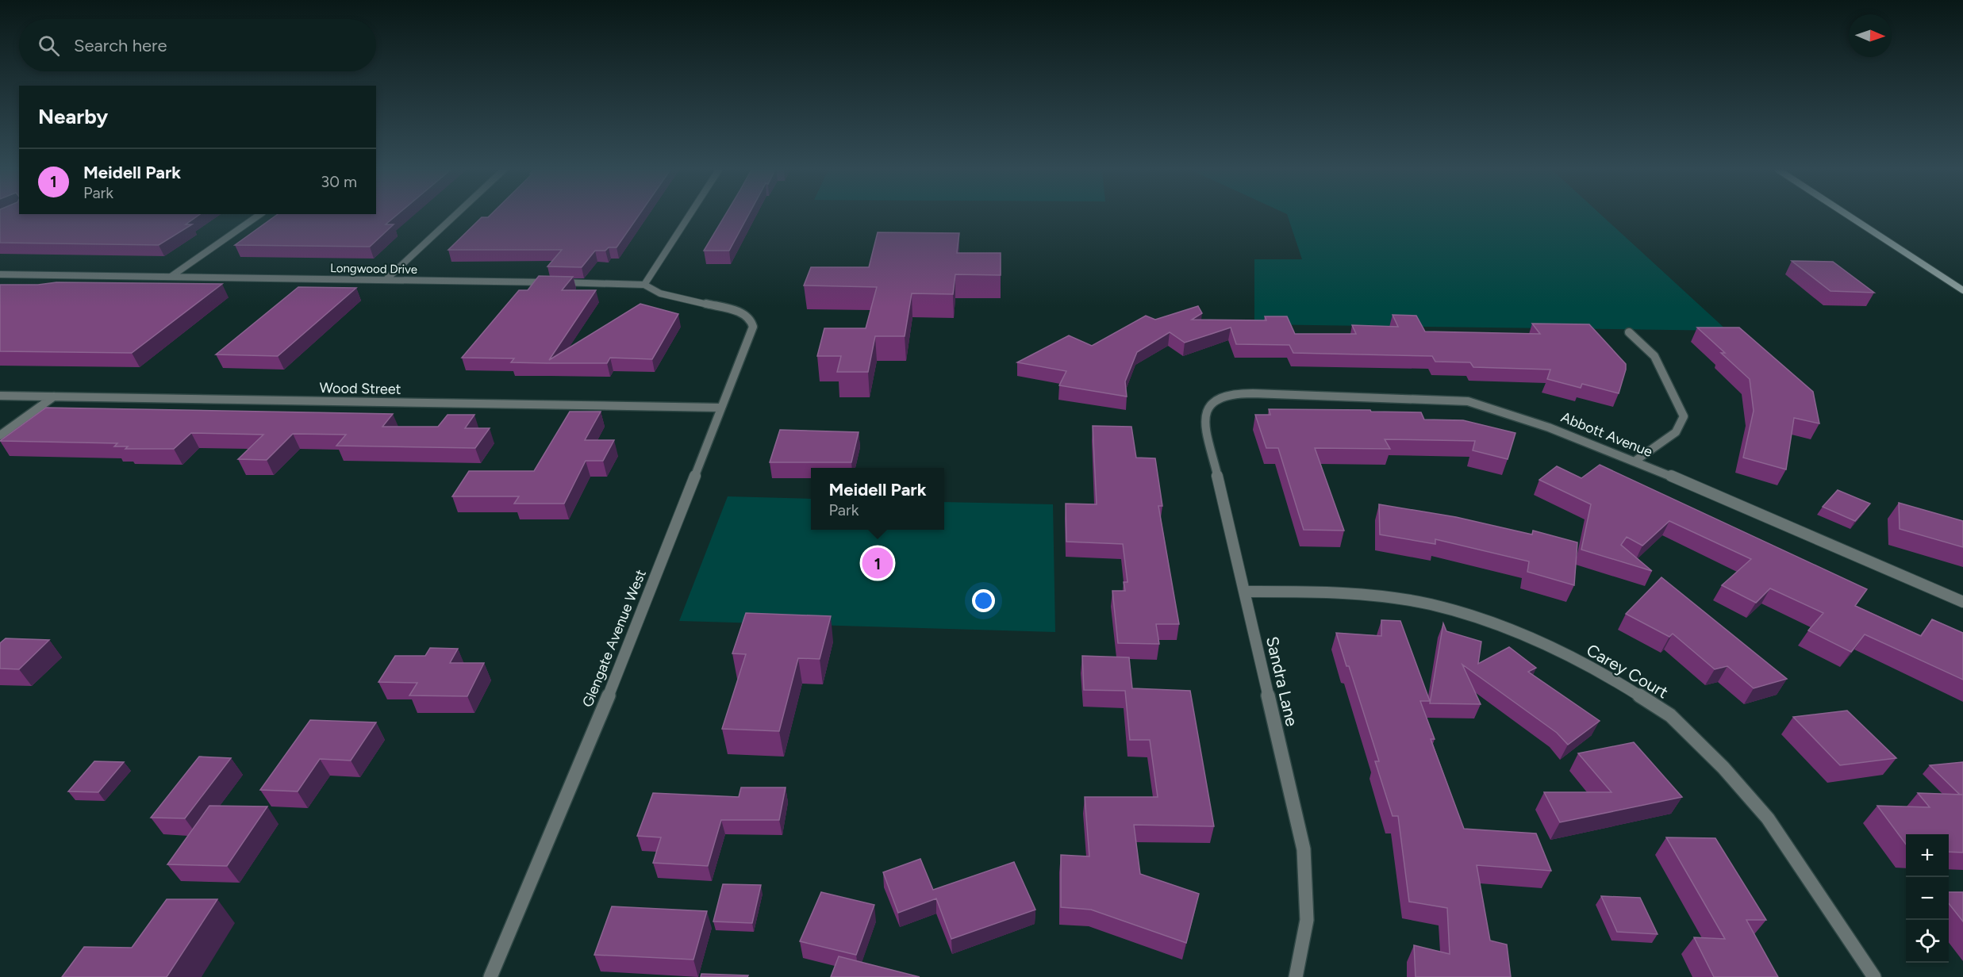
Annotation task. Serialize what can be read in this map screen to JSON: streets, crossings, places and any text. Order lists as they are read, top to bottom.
{
  "streets": {
    "street": [
      "Longwood Drive",
      "Wood Street",
      "Abbott Avenue",
      "Glengate Avenue West",
      "Carey Court",
      "Sandra Lane"
    ]
  },
  "crossings": [
    ["Longwood Drive", "Glengate Avenue West"],
    ["Wood Street", "Glengate Avenue West"],
    ["Abbott Avenue", "Sandra Lane"],
    ["Carey Court", "Sandra Lane"]
  ],
  "north": "right",
  "page": {
    "search": "Search here",
    "heading": "Nearby",
    "list": [
      {
        "mark": "1",
        "name": "Meidell Park",
        "note": "Park",
        "value": "30 m"
      }
    ],
    "popup": ["Meidell Park", "Park"],
    "pins": "1",
    "map_buttons": ["+", "−"]
  }
}
